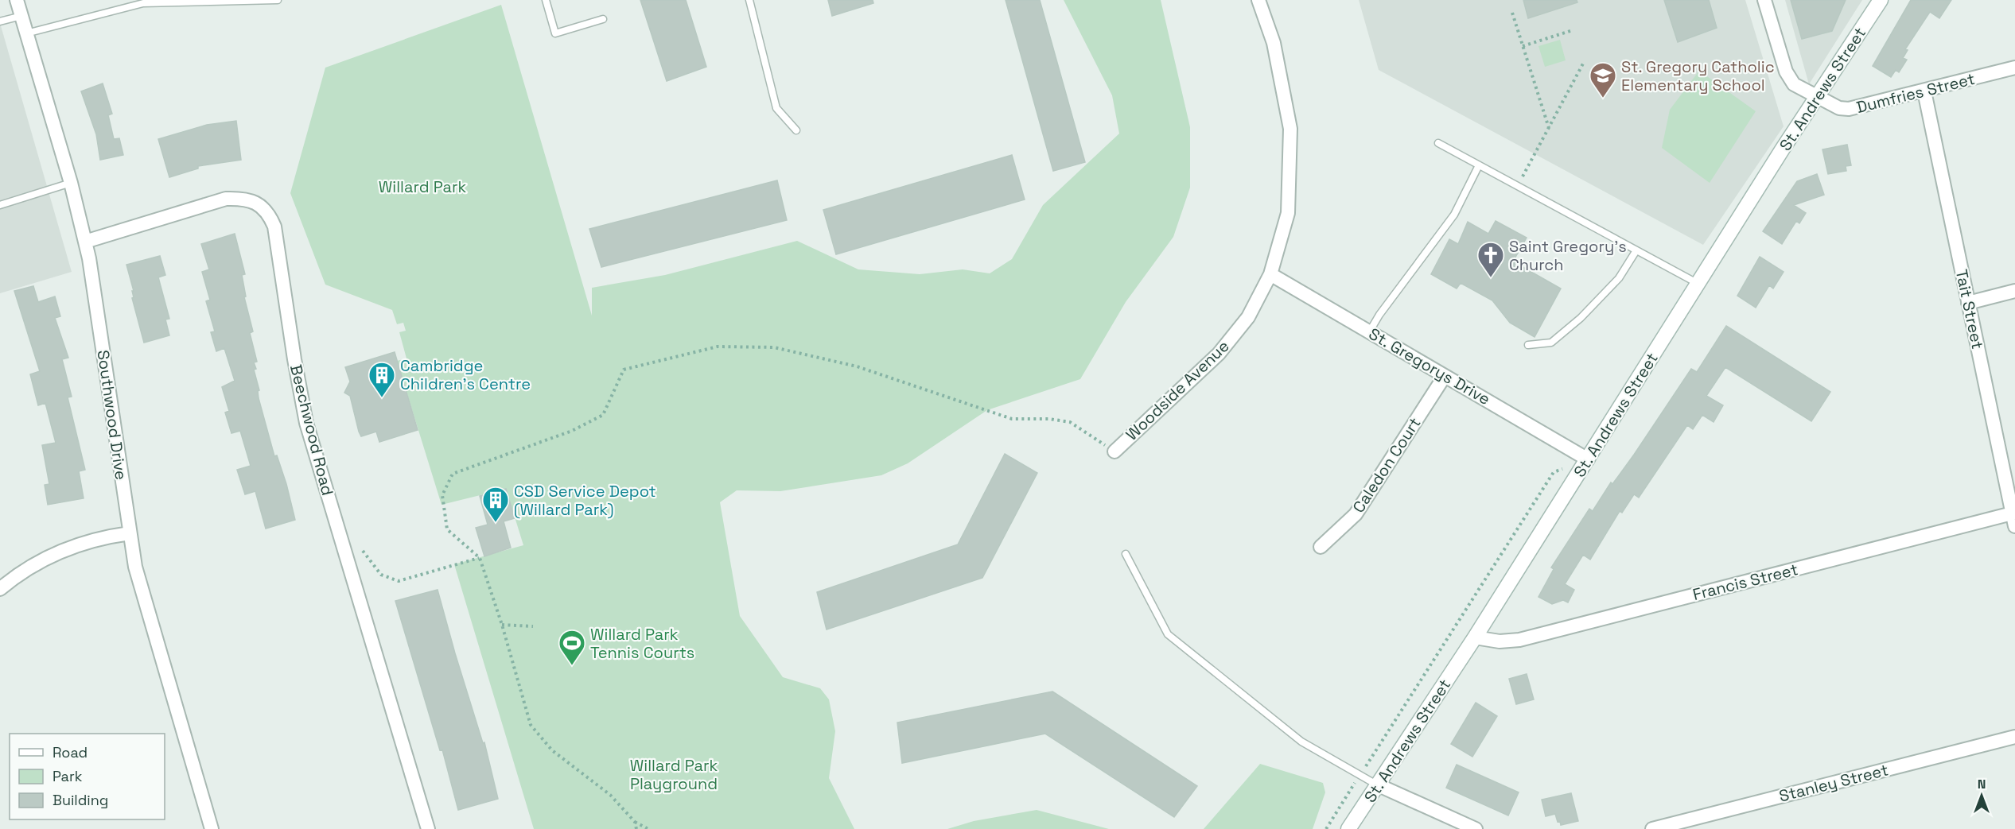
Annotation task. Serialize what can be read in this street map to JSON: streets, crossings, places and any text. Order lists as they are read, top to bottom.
{
  "streets": {
    "main road": ["St. Andrews Street"],
    "street": [
      "Dumfries Street",
      "Tait Street",
      "St. Gregorys Drive",
      "Woodside Avenue",
      "Southwood Drive",
      "Beechwood Road",
      "Caledon Court",
      "Francis Street",
      "Stanley Street"
    ]
  },
  "crossings": [
    ["St. Andrews Street", "Dumfries Street"],
    ["St. Andrews Street", "St. Gregorys Drive"],
    ["St. Andrews Street", "Francis Street"],
    ["Dumfries Street", "Tait Street"],
    ["Tait Street", "Francis Street"],
    ["St. Gregorys Drive", "Woodside Avenue"],
    ["St. Gregorys Drive", "Caledon Court"],
    ["Southwood Drive", "Beechwood Road"]
  ],
  "parks": ["Willard Park", "Willard Park Playground"],
  "places": {
    "school or university": ["St. Gregory Catholic Elementary School"],
    "church": ["Saint Gregory's Church"],
    "building": ["Cambridge Children's Centre", "CSD Service Depot (Willard Park)"],
    "sports": ["Willard Park Tennis Courts"]
  },
  "legend": ["Road", "Park", "Building"],
  "north": "top"
}
